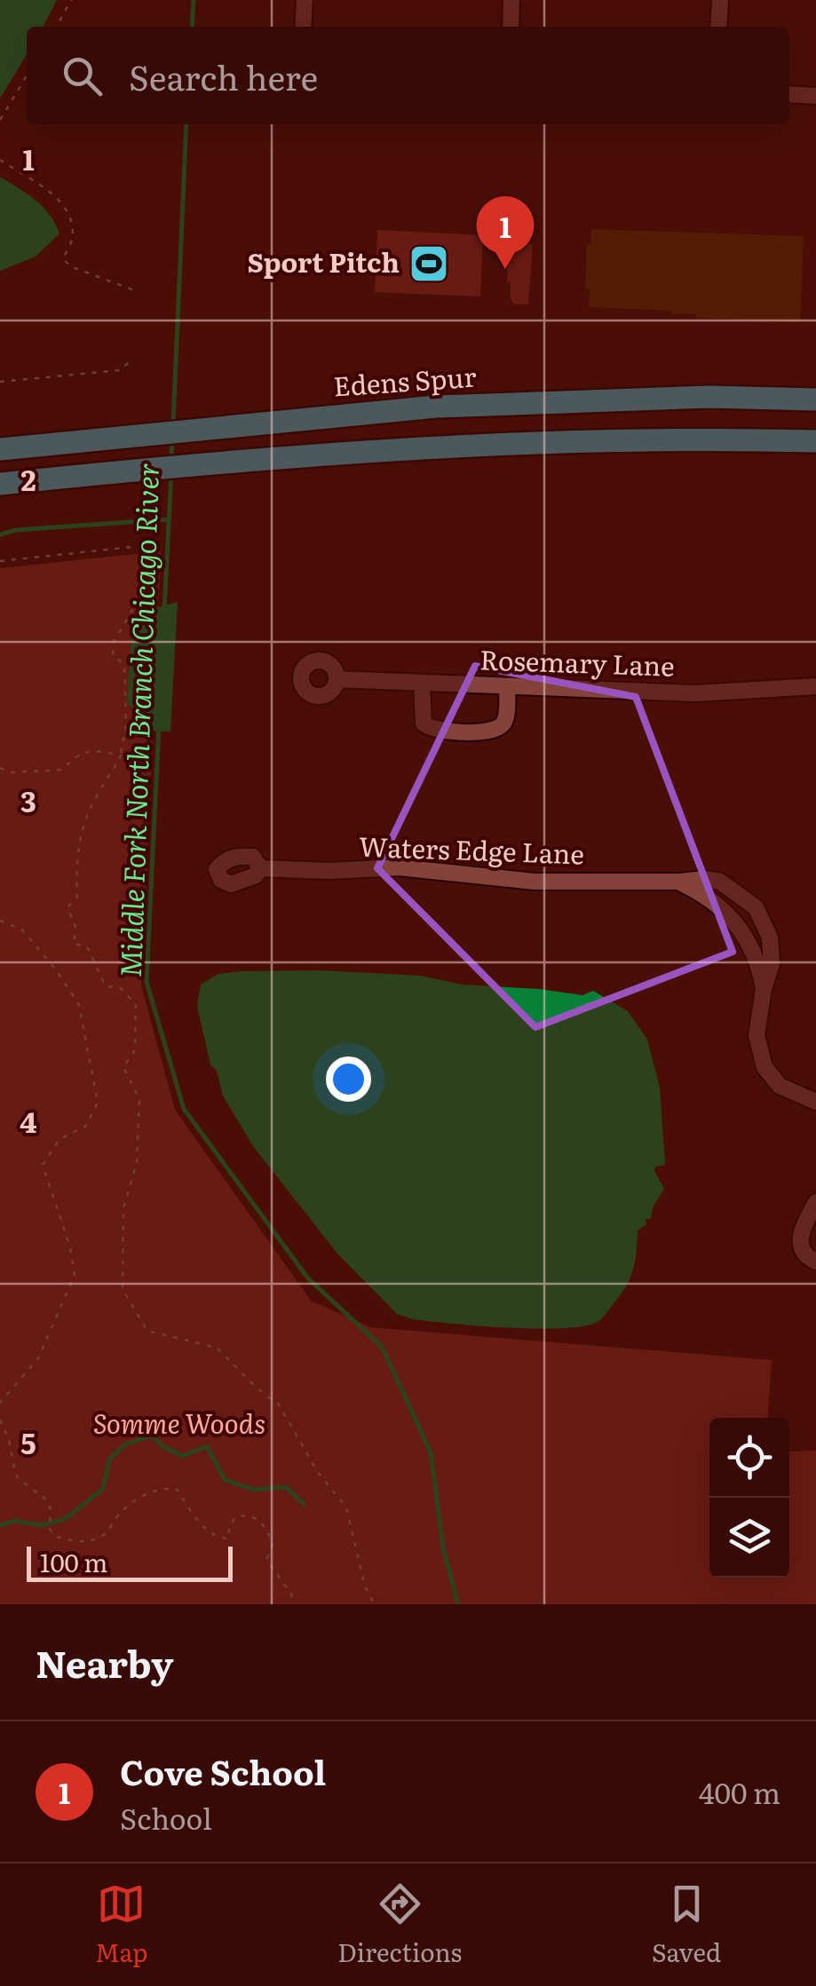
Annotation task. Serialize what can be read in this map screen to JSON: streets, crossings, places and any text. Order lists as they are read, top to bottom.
{
  "streets": {
    "highway": ["Edens Spur"],
    "street": ["Rosemary Lane", "Waters Edge Lane"]
  },
  "water": ["Middle Fork North Branch Chicago River"],
  "parks": ["Somme Woods"],
  "places": {
    "sports": ["Sport Pitch"]
  },
  "scale_bar": "100 m",
  "page": {
    "search": "Search here",
    "pins": "1",
    "scale": "100 m",
    "heading": "Nearby",
    "list": [
      {
        "mark": "1",
        "name": "Cove School",
        "note": "School",
        "value": "400 m"
      }
    ],
    "nav": ["Map", "Directions", "Saved"]
  },
  "grid": {
    "rows": [
      "1",
      "2",
      "3",
      "4",
      "5"
    ]
  }
}
